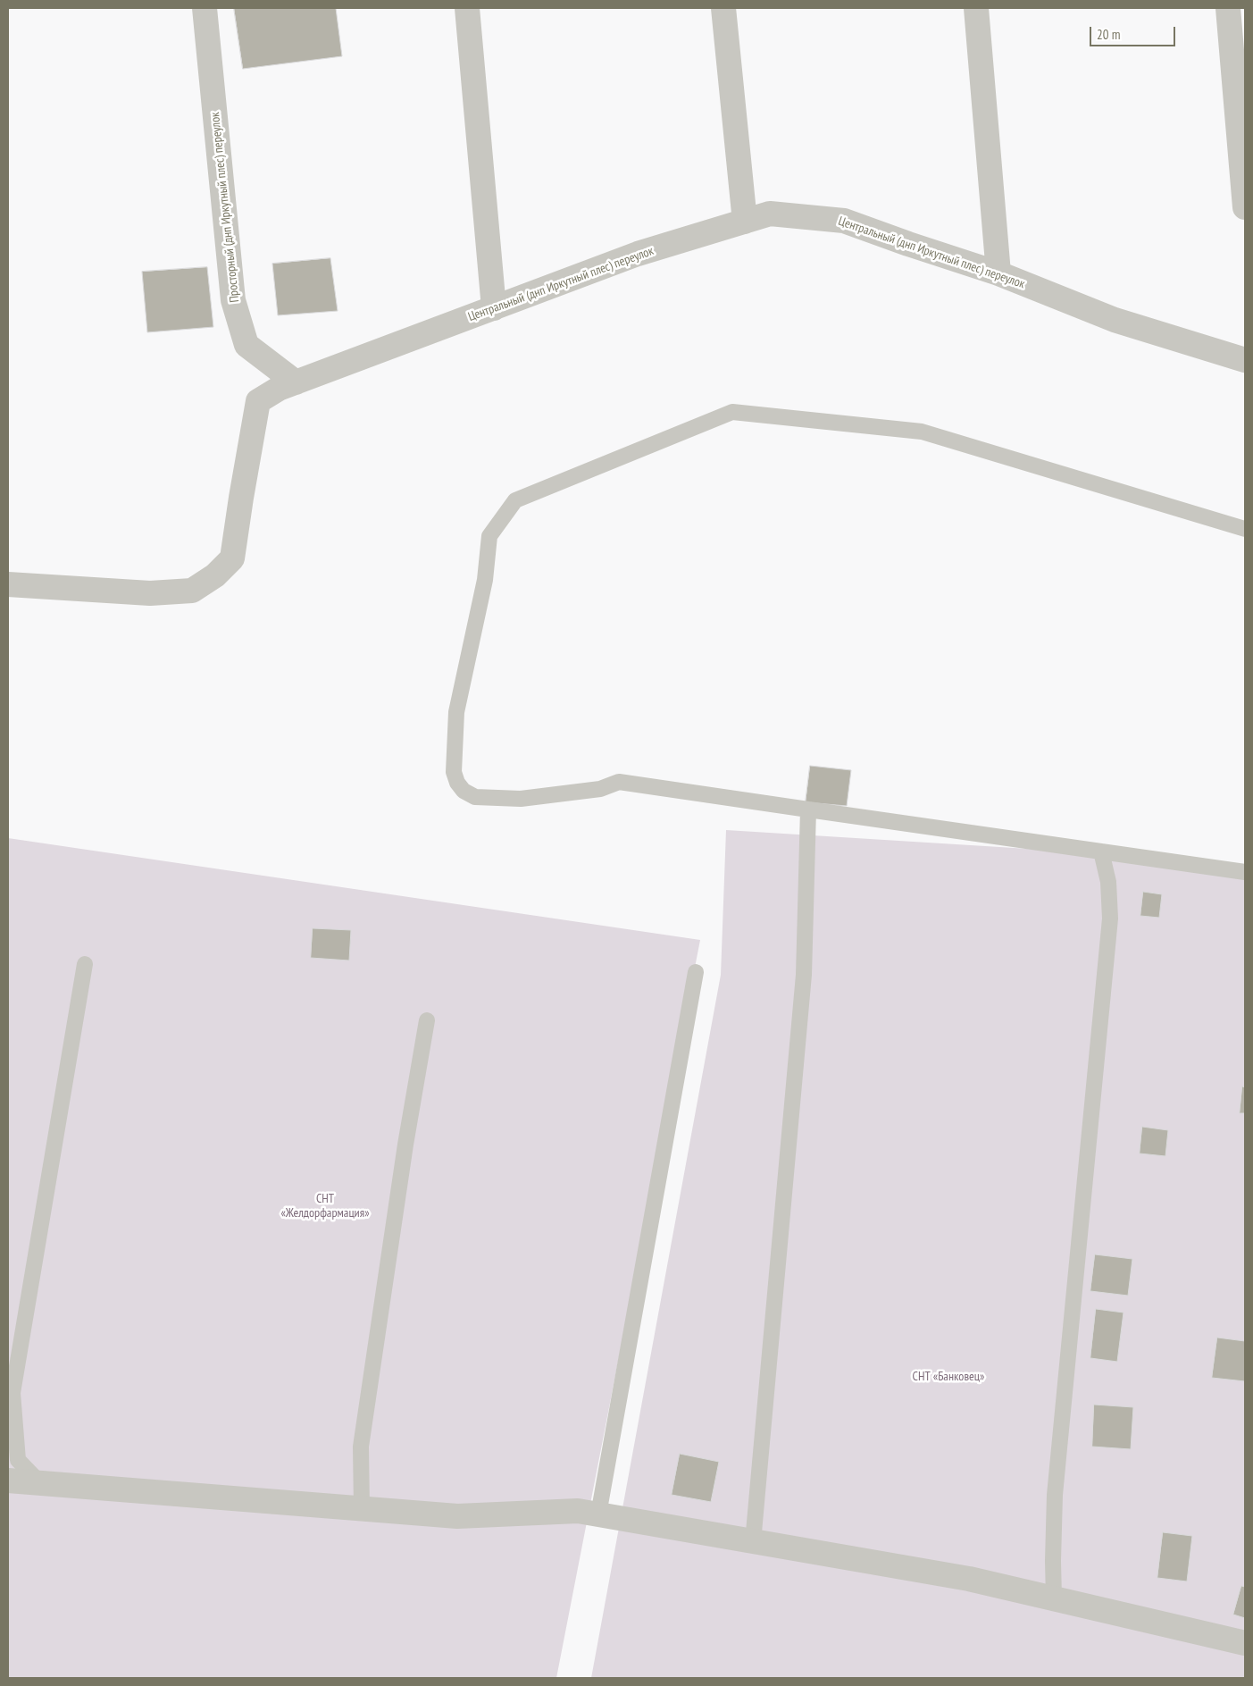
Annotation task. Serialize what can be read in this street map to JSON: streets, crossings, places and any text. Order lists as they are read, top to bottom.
{
  "streets": {
    "street": ["Просторный (днп Иркутный плес) переулок", "Центральный (днп Иркутный плес) переулок"]
  },
  "crossings": [
    ["Просторный (днп Иркутный плес) переулок", "Центральный (днп Иркутный плес) переулок"]
  ],
  "parks": ["СНТ «Желдорфармация»", "СНТ «Банковец»"],
  "scale_bar": "20 m"
}
